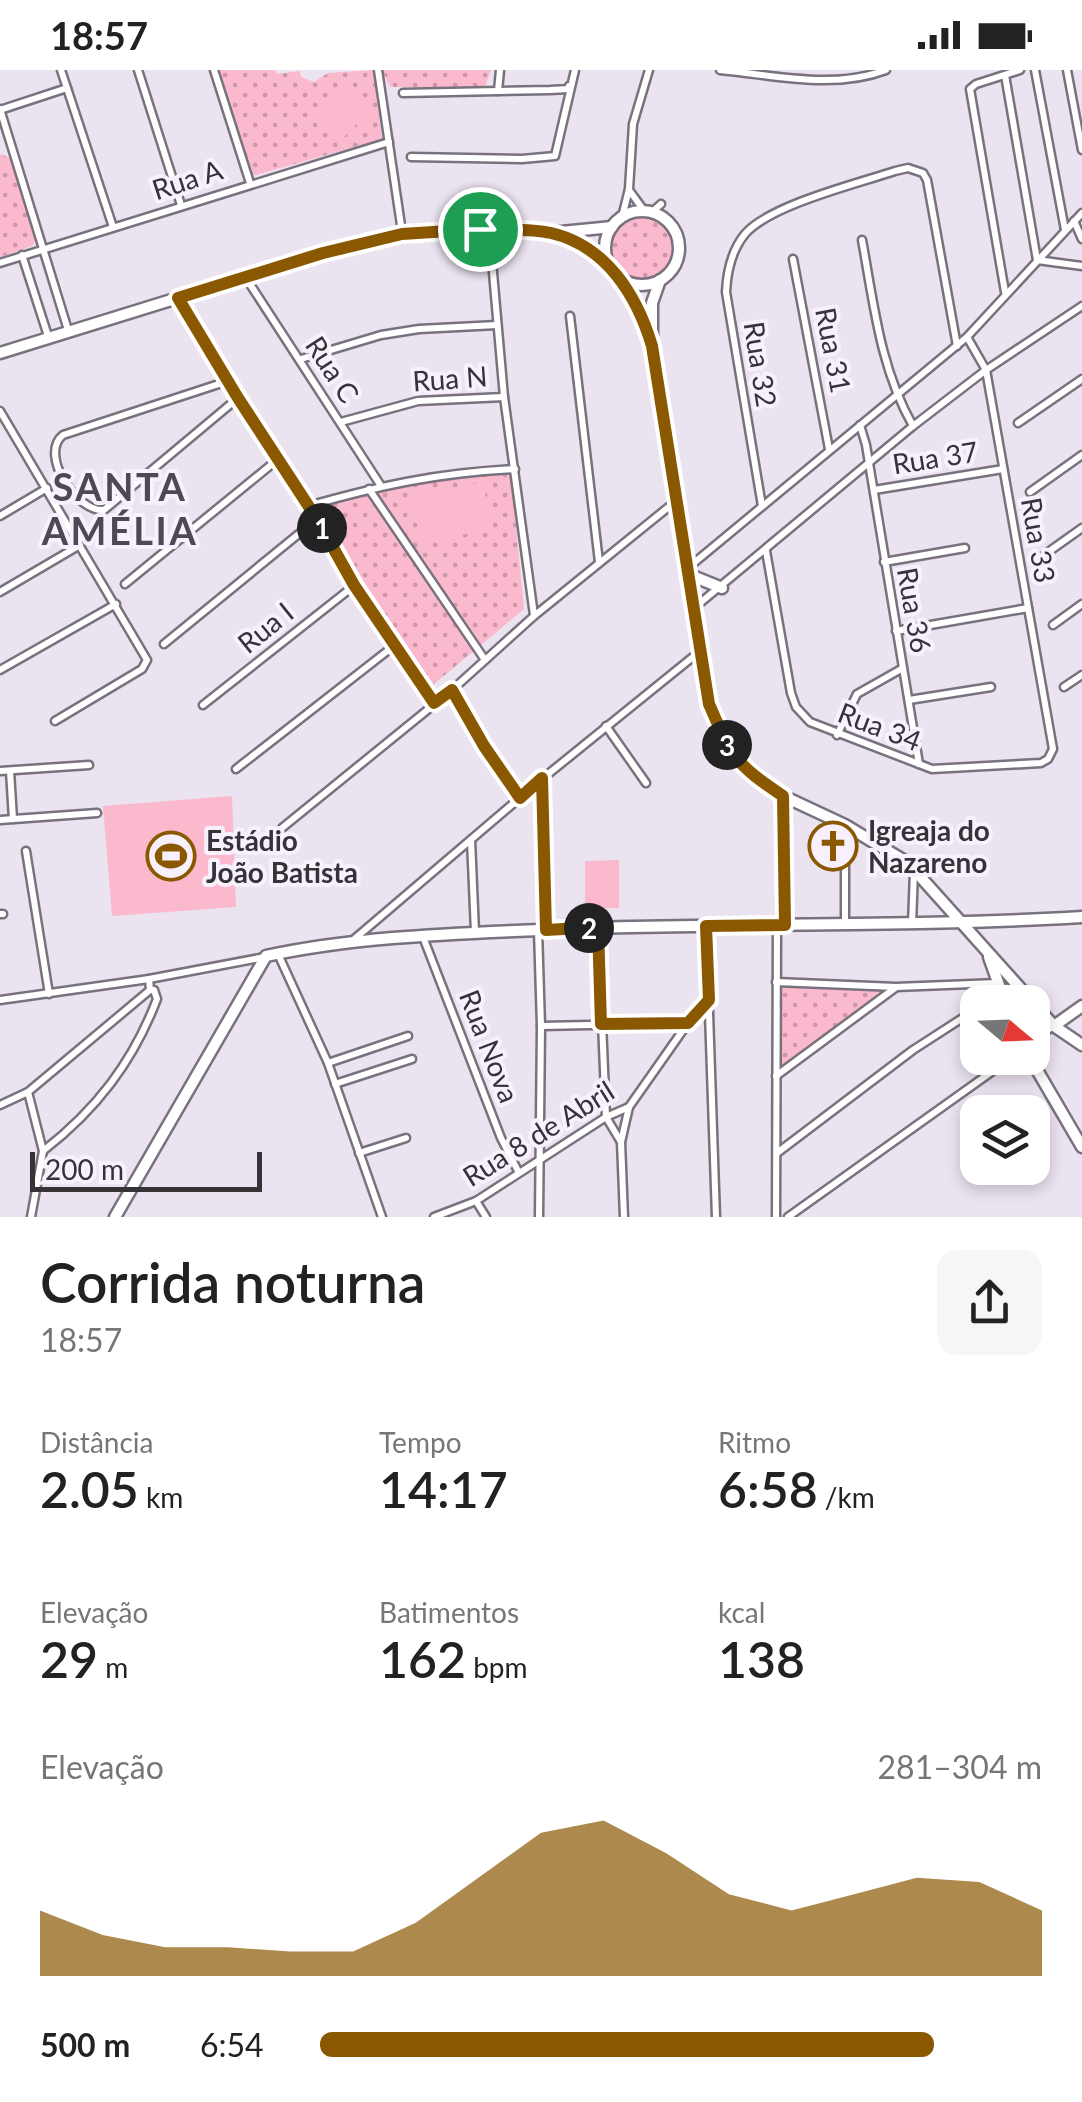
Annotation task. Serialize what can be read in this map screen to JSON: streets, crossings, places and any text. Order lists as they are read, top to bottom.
{
  "streets": {
    "street": [
      "Rua A",
      "Rua 31",
      "Rua 32",
      "Rua C",
      "Rua N",
      "Rua 37",
      "Rua 33",
      "Rua 36",
      "Rua I",
      "Rua 34",
      "Rua Nova",
      "Rua 8 de Abril"
    ]
  },
  "crossings": [
    ["Rua C", "Rua N"],
    ["Rua 37", "Rua 33"],
    ["Rua 37", "Rua 36"],
    ["Rua 33", "Rua 34"],
    ["Rua 36", "Rua 34"],
    ["Rua Nova", "Rua 8 de Abril"]
  ],
  "districts": ["SANTA AMÉLIA"],
  "places": {
    "church": ["Igreaja do Nazareno"],
    "sports": ["Estádio João Batista"]
  },
  "scale_bar": "200 m",
  "north": "right",
  "page": {
    "status": "18:57",
    "pins": ["1", "3", "2"],
    "scale": "200 m",
    "heading": ["Corrida noturna", "18:57"],
    "stats": [
      ["Distância", "2.05 km"],
      ["Tempo", "14:17"],
      ["Ritmo", "6:58 /km"],
      ["Elevação", "29 m"],
      ["Batimentos", "162 bpm"],
      ["kcal", "138"]
    ],
    "chart": ["Elevação", "281–304 m"],
    "list": [
      {
        "name": "500 m",
        "note": "6:54"
      }
    ]
  }
}
